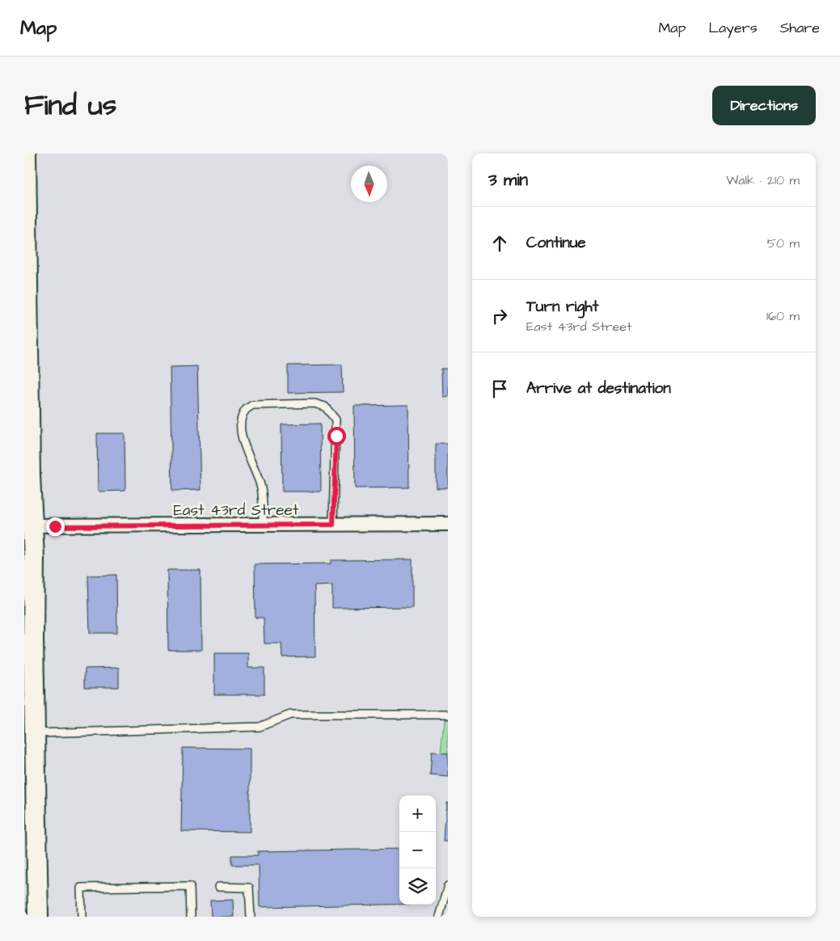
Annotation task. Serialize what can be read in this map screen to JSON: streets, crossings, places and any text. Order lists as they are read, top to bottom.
{
  "streets": {
    "street": ["East 43rd Street"]
  },
  "north": "bottom",
  "page": {
    "header": "Map",
    "nav": ["Map", "Layers", "Share"],
    "title": "Find us",
    "buttons": "Directions",
    "heading": ["3 min", "Walk · 210 m"],
    "list": [
      ["Continue", "50 m"],
      ["Turn right", "East 43rd Street", "160 m"],
      "Arrive at destination"
    ],
    "map_buttons": ["+", "−"]
  }
}
